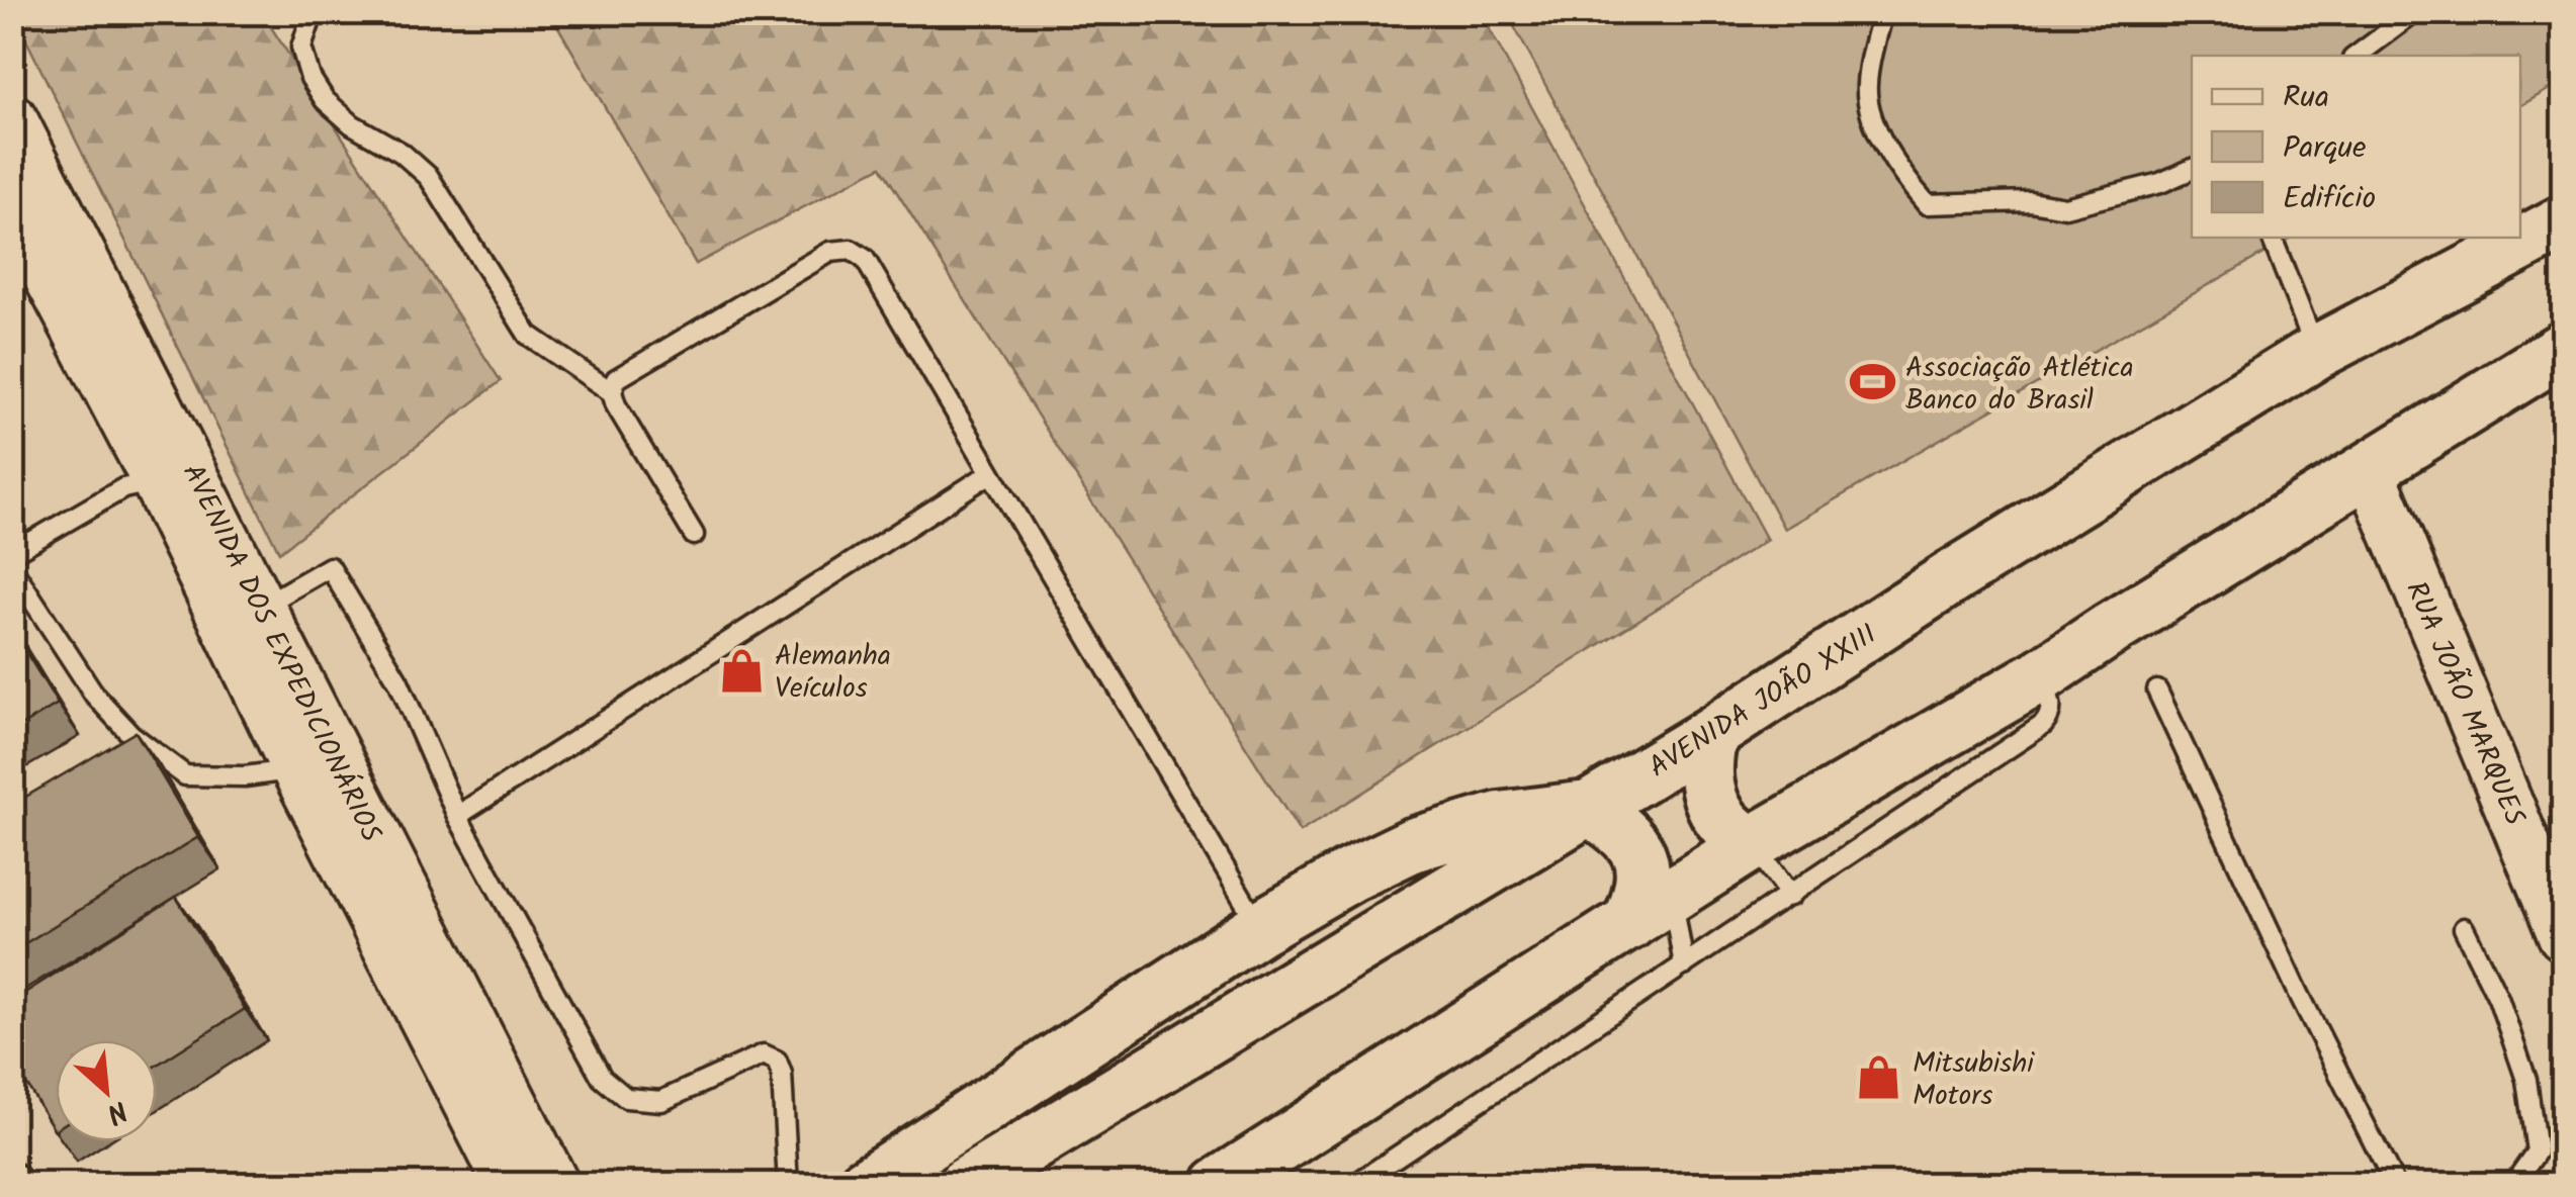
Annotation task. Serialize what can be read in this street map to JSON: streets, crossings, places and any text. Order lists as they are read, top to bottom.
{
  "streets": {
    "main road": ["AVENIDA DOS EXPEDICIONÁRIOS", "AVENIDA JOÃO XXIII", "RUA JOÃO MARQUES"]
  },
  "places": {
    "sports": ["Associação Atlética Banco do Brasil"],
    "shop": ["Alemanha Veículos", "Mitsubishi Motors"]
  },
  "legend": ["Rua", "Parque", "Edifício"],
  "north": "bottom right"
}
